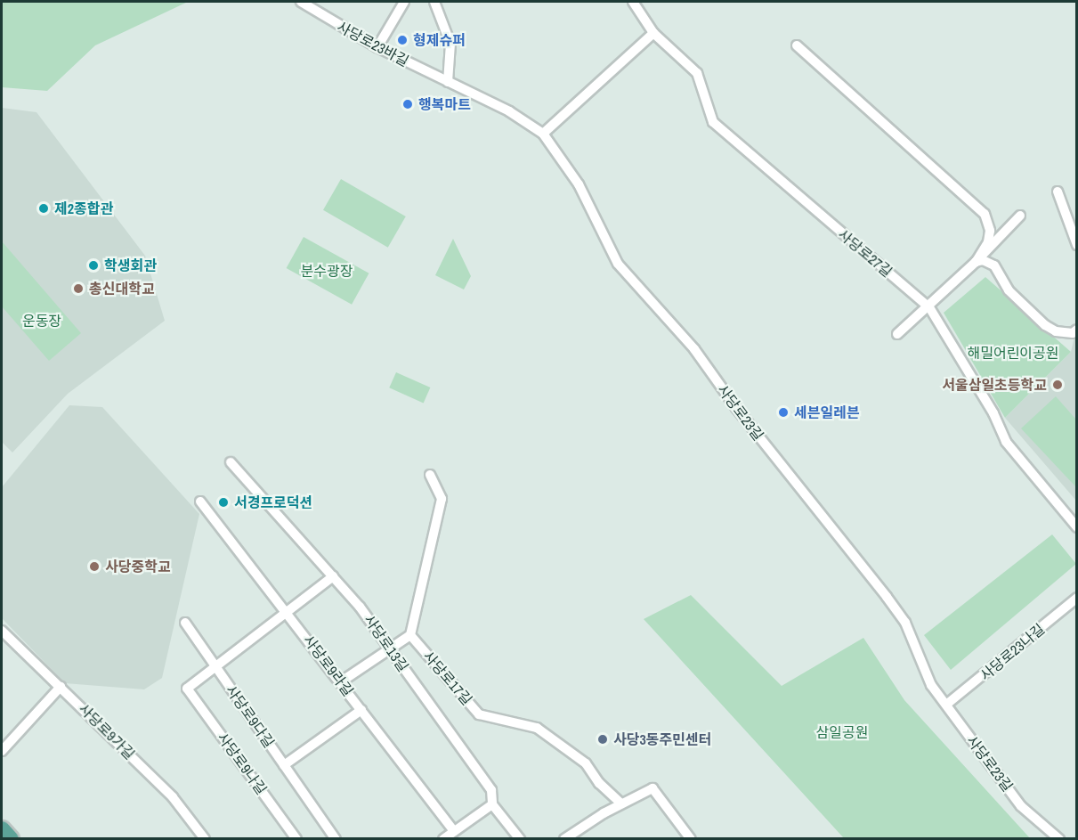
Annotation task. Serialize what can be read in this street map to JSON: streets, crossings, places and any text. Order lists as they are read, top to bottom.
{
  "streets": {
    "street": [
      "사당로23바길",
      "사당로27길",
      "사당로23길",
      "사당로13길",
      "사당로23나길",
      "사당로9라길",
      "사당로17길",
      "사당로9다길",
      "사당로9가길",
      "사당로9나길"
    ]
  },
  "crossings": [
    ["사당로23바길", "사당로23길"],
    ["사당로23길", "사당로23나길"],
    ["사당로9다길", "사당로9나길"]
  ],
  "parks": [
    "분수광장",
    "운동장",
    "해밀어린이공원",
    "삼일공원"
  ],
  "places": [
    "형제슈퍼",
    "행복마트",
    "제2종합관",
    "학생회관",
    "총신대학교",
    "서울삼일초등학교",
    "세븐일레븐",
    "서경프로덕션",
    "사당중학교",
    "사당3동주민센터"
  ]
}
